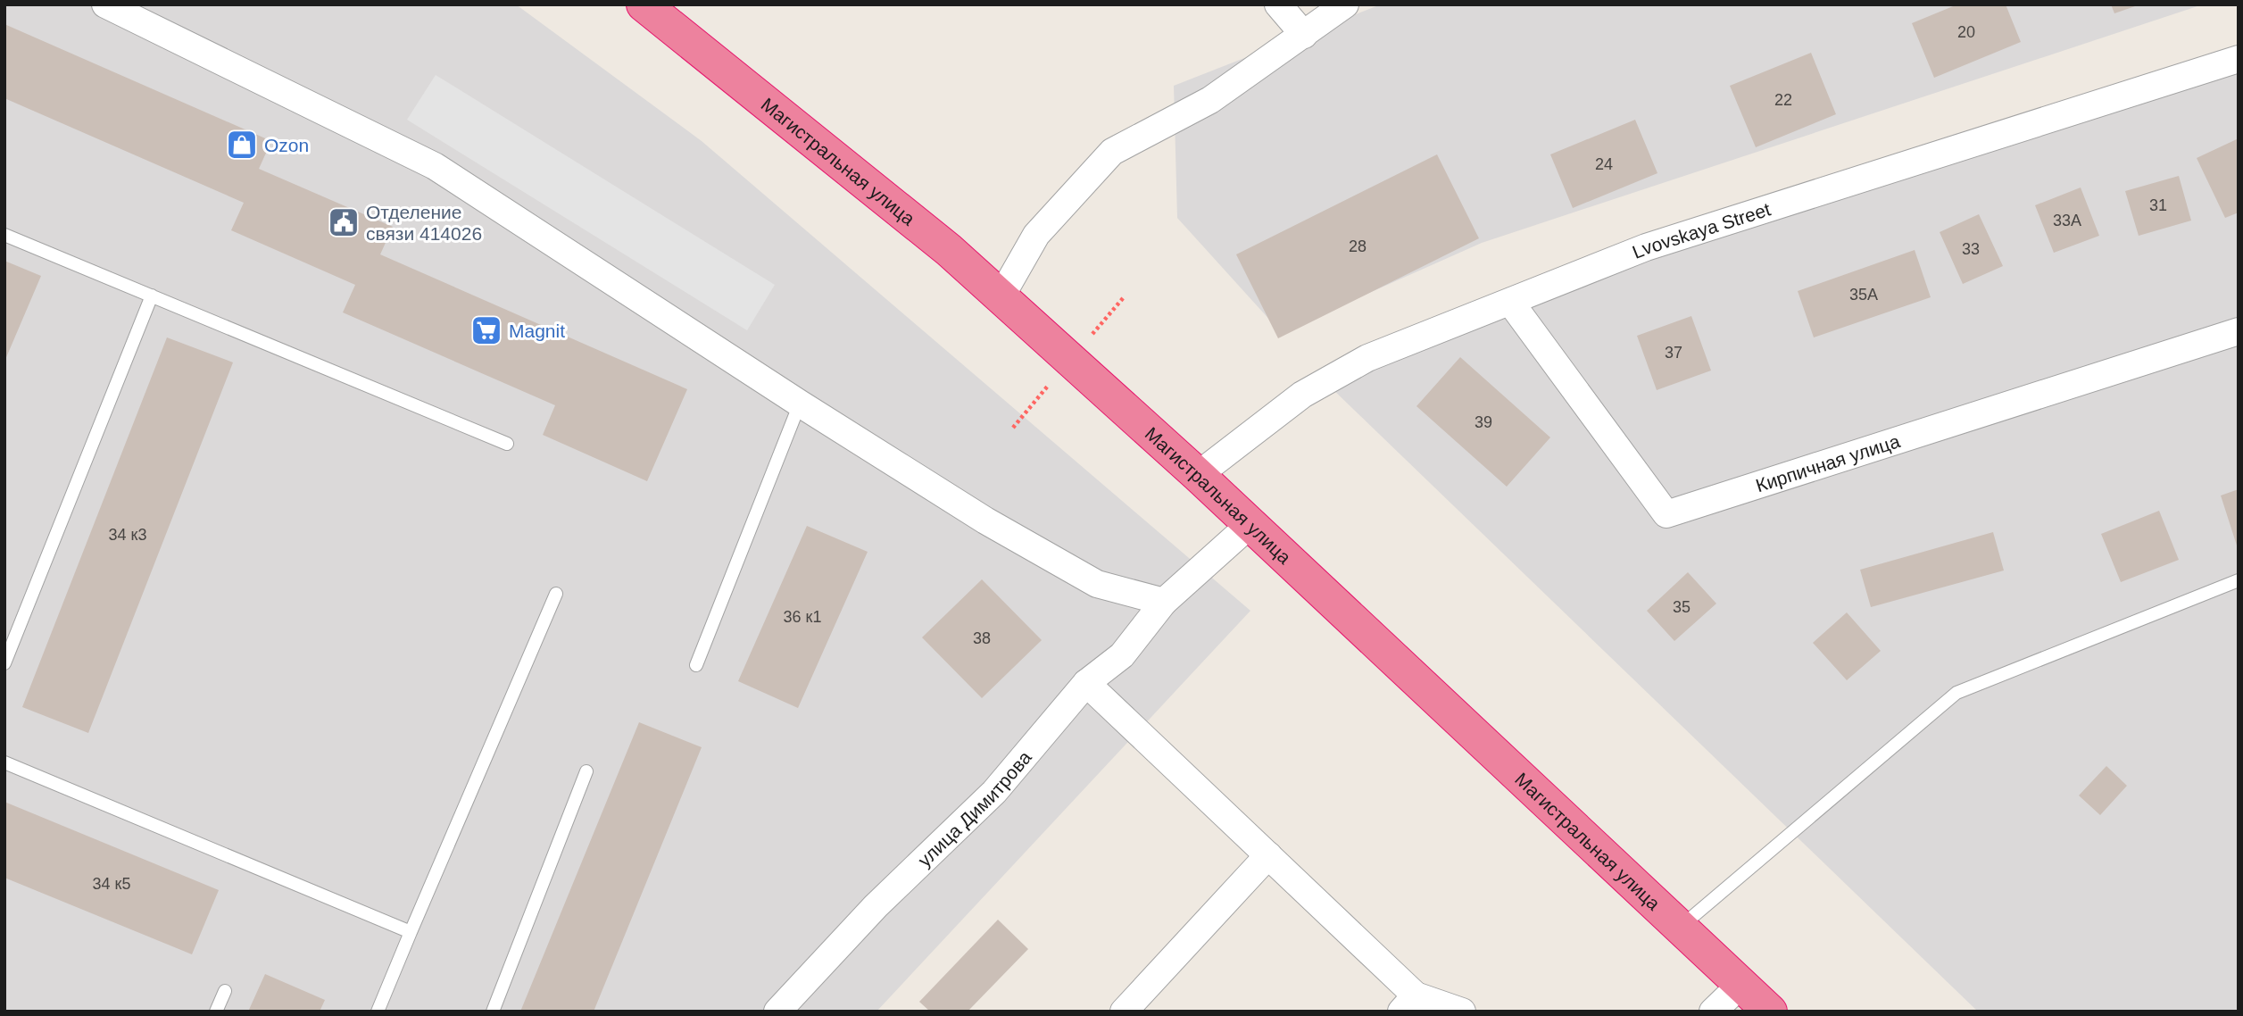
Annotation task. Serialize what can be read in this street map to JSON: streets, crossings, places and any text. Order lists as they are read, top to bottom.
{
  "streets": {
    "highway": ["Магистральная улица"],
    "street": ["Lvovskaya Street", "Кирпичная улица", "улица Димитрова"]
  },
  "crossings": [
    ["Магистральная улица", "Lvovskaya Street"],
    ["Магистральная улица", "улица Димитрова"],
    ["Lvovskaya Street", "Кирпичная улица"]
  ],
  "places": {
    "shop": ["Ozon"],
    "public building": ["Отделение связи 414026"],
    "supermarket": ["Magnit"]
  },
  "house_numbers": [
    "20",
    "22",
    "24",
    "31",
    "33А",
    "28",
    "33",
    "35А",
    "37",
    "39",
    "34 к3",
    "35",
    "36 к1",
    "38",
    "34 к5"
  ]
}
